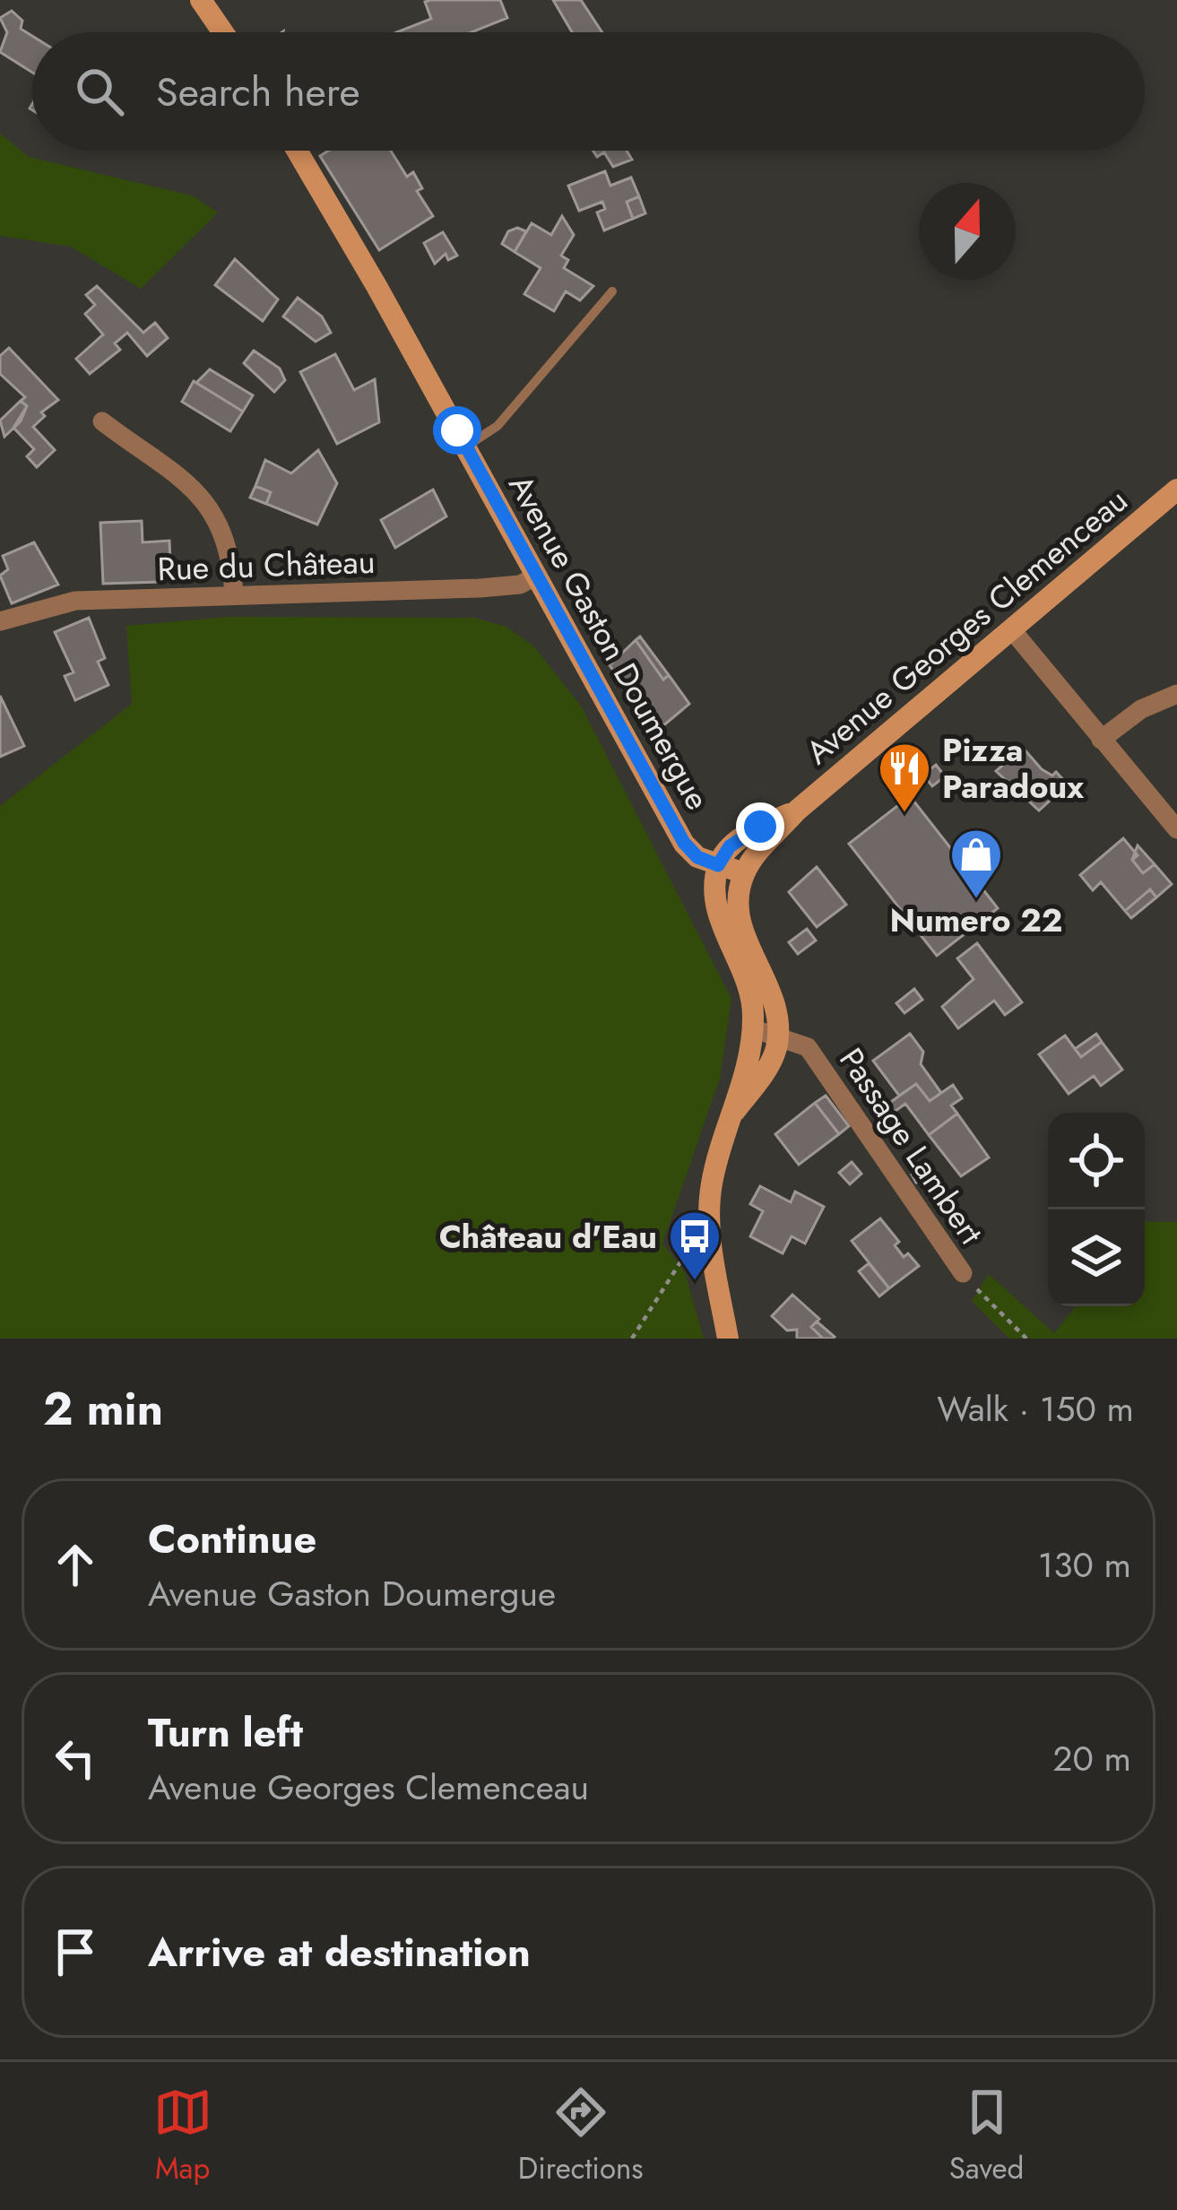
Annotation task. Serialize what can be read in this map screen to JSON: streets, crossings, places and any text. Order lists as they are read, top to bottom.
{
  "streets": {
    "main road": ["Avenue Georges Clemenceau", "Avenue Gaston Doumergue"],
    "street": ["Rue du Château", "Passage Lambert"]
  },
  "crossings": [
    ["Rue du Château", "Avenue Gaston Doumergue"],
    ["Avenue Georges Clemenceau", "Avenue Gaston Doumergue"]
  ],
  "places": {
    "restaurant": ["Pizza Paradoux"],
    "shop": ["Numero 22"],
    "bus stop": ["Château d'Eau"]
  },
  "north": "top",
  "page": {
    "search": "Search here",
    "heading": ["2 min", "Walk · 150 m"],
    "list": [
      ["Continue", "Avenue Gaston Doumergue", "130 m"],
      ["Turn left", "Avenue Georges Clemenceau", "20 m"],
      "Arrive at destination"
    ],
    "nav": ["Map", "Directions", "Saved"]
  }
}
